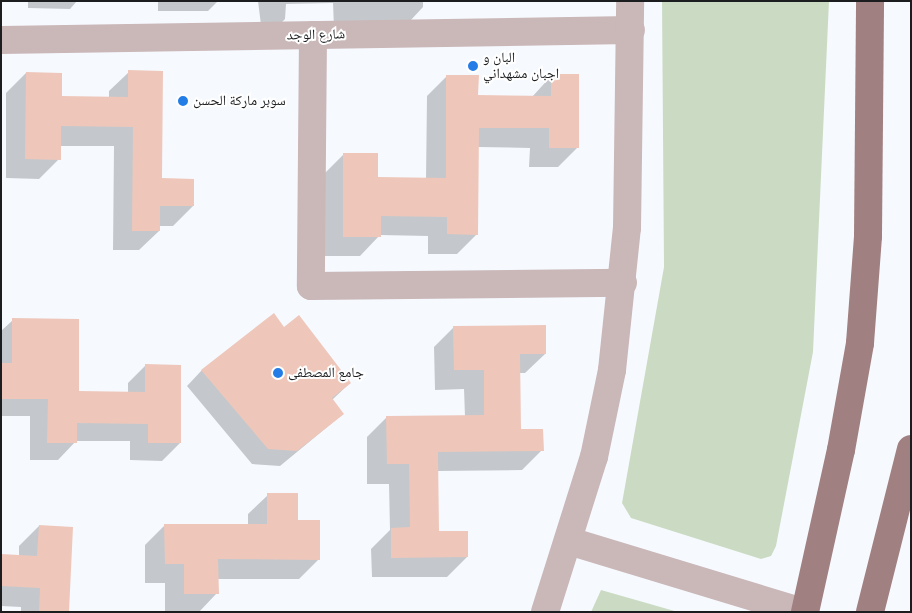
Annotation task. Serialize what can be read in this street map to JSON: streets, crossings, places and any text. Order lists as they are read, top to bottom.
{
  "streets": {
    "street": ["شارع الوجد"]
  },
  "places": ["البان و اجبان مشهداني", "سوبر ماركة الحسن", "جامع المصطفى"]
}
